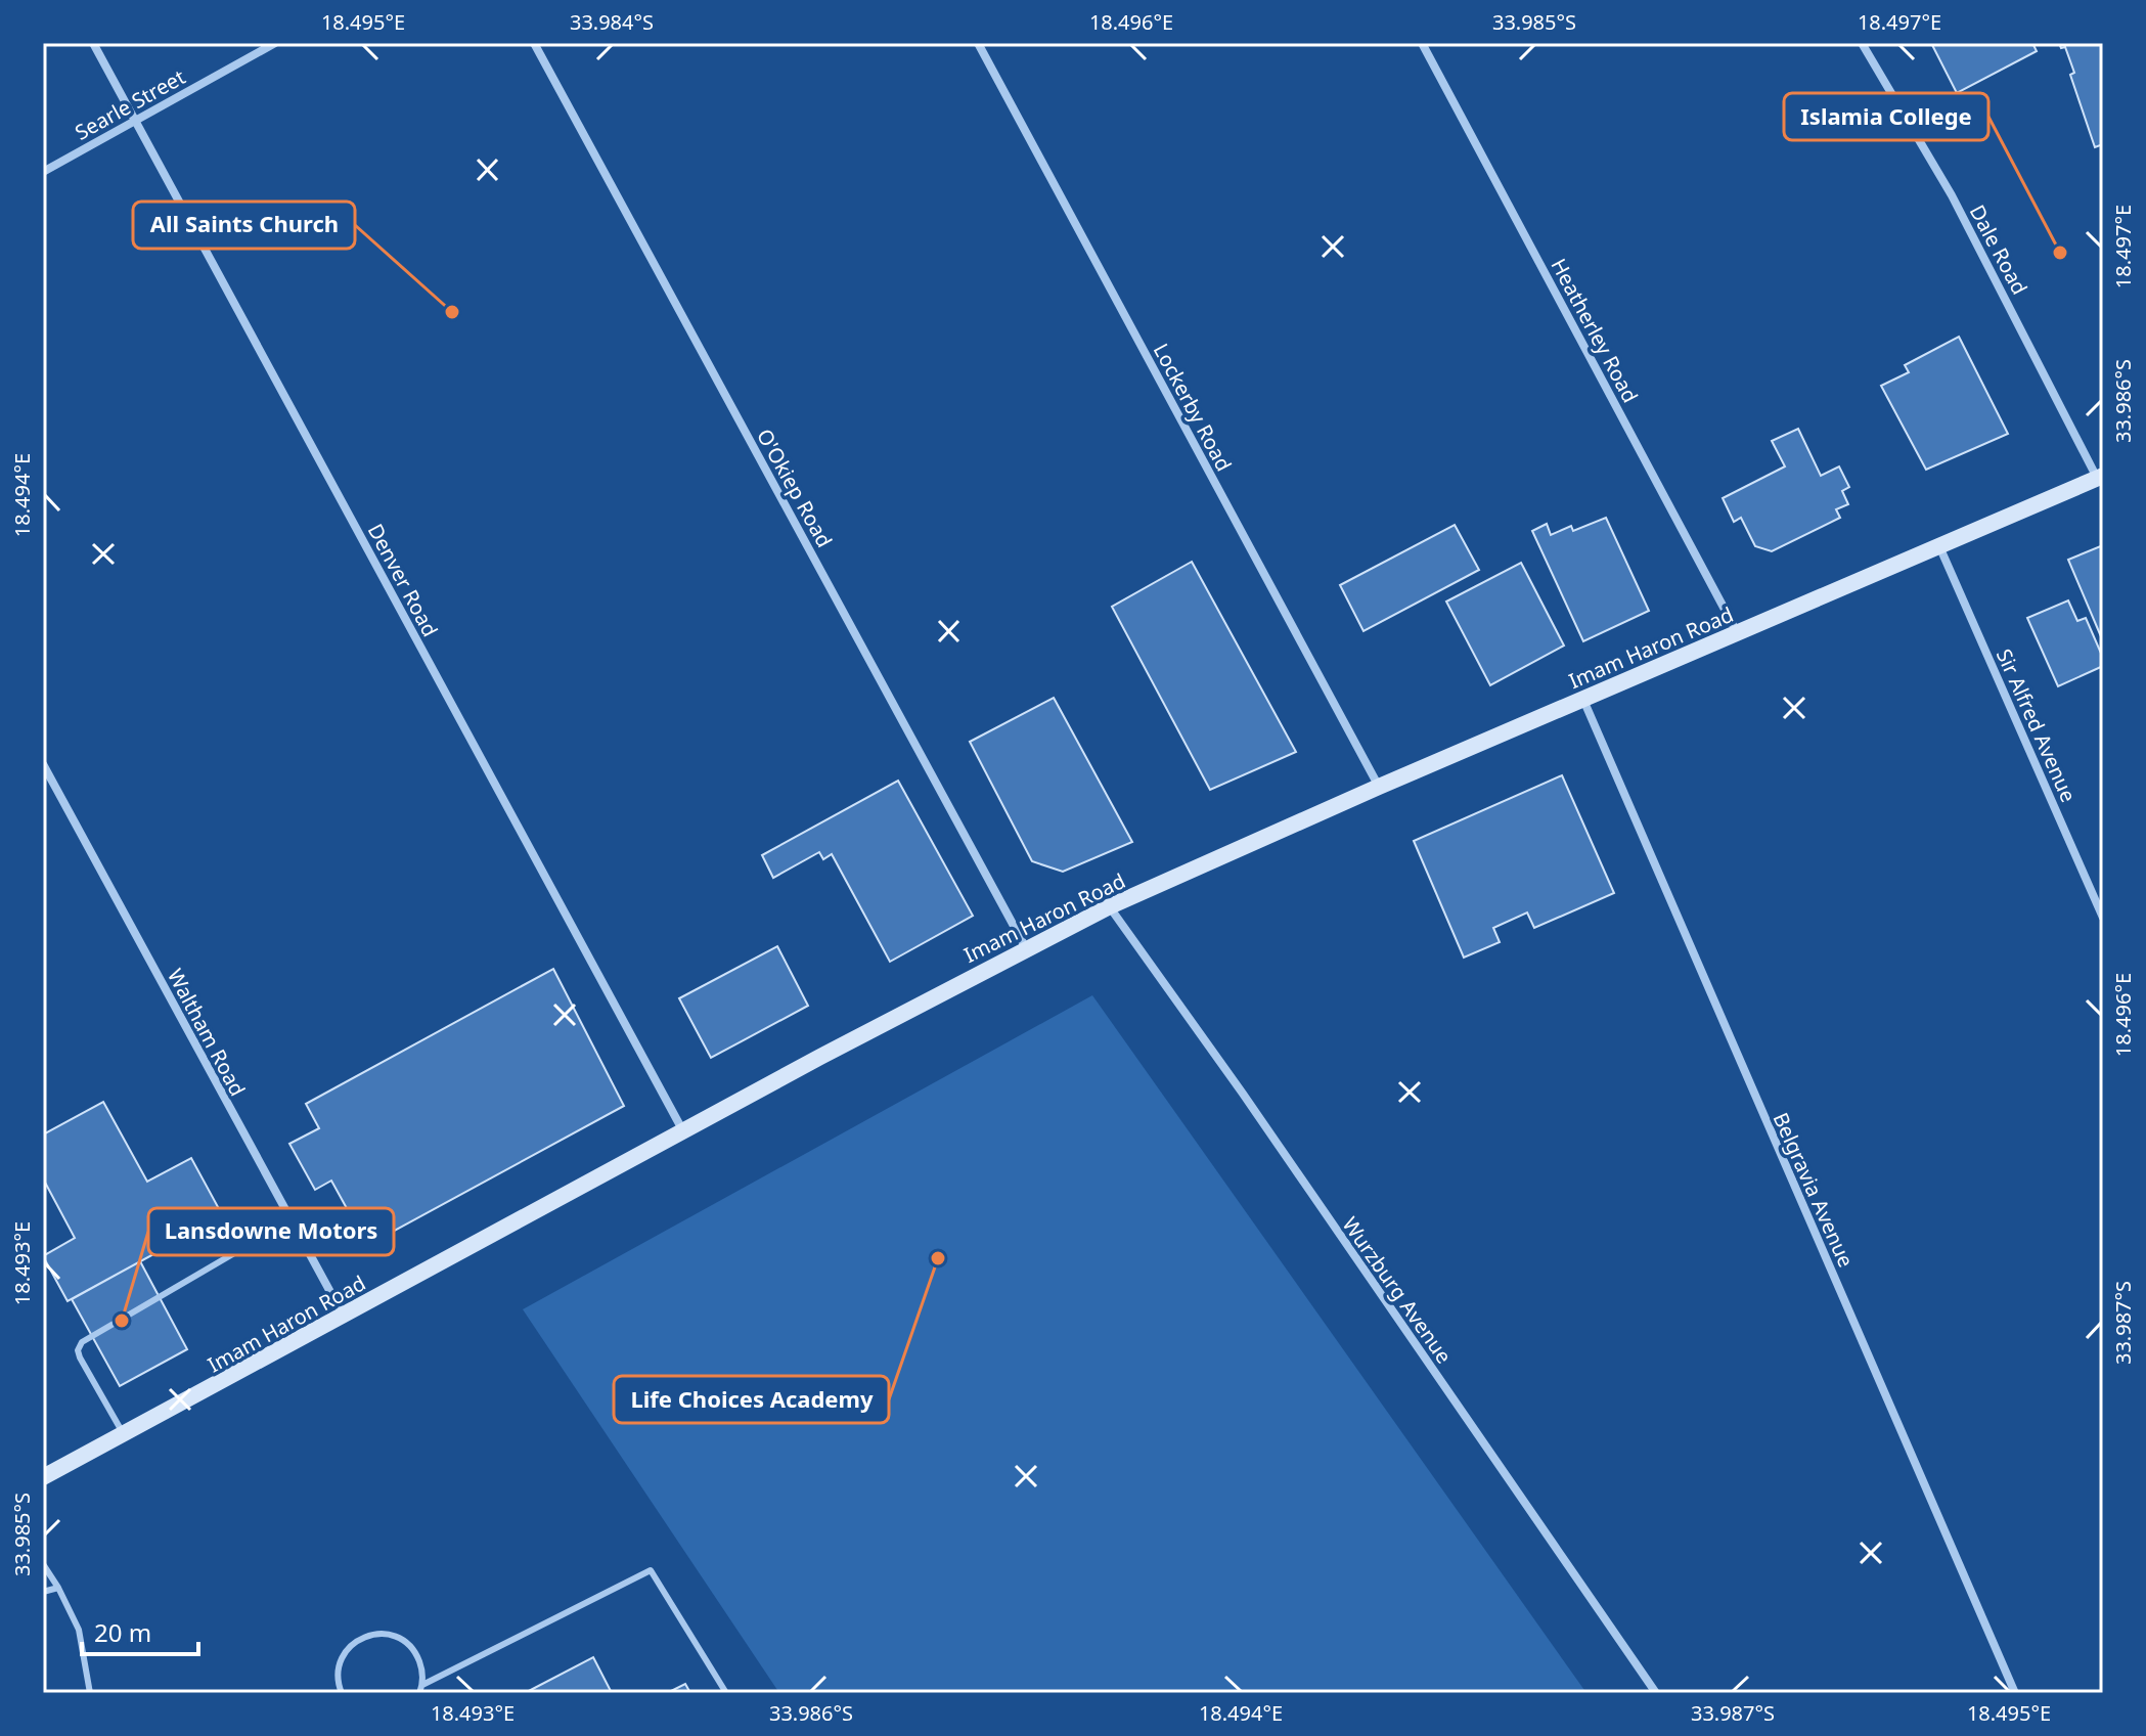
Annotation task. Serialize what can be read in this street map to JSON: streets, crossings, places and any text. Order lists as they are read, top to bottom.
{
  "streets": {
    "street": [
      "Searle Street",
      "Dale Road",
      "Heatherley Road",
      "Lockerby Road",
      "O'Okiep Road",
      "Denver Road",
      "Imam Haron Road",
      "Sir Alfred Avenue",
      "Waltham Road",
      "Belgravia Avenue",
      "Wurzburg Avenue"
    ]
  },
  "crossings": [
    ["Searle Street", "Denver Road"],
    ["Dale Road", "Imam Haron Road"],
    ["Heatherley Road", "Imam Haron Road"],
    ["Lockerby Road", "Imam Haron Road"],
    ["O'Okiep Road", "Imam Haron Road"],
    ["Denver Road", "Imam Haron Road"],
    ["Imam Haron Road", "Sir Alfred Avenue"],
    ["Imam Haron Road", "Waltham Road"],
    ["Imam Haron Road", "Belgravia Avenue"],
    ["Imam Haron Road", "Wurzburg Avenue"]
  ],
  "places": [
    "Islamia College",
    "All Saints Church",
    "Life Choices Academy",
    "Lansdowne Motors"
  ],
  "scale_bar": "20 m",
  "coordinates": [
    "18.495°E",
    "33.984°S",
    "18.496°E",
    "33.985°S",
    "18.497°E",
    "33.986°S",
    "18.494°E",
    "18.493°E",
    "33.987°S"
  ]
}
